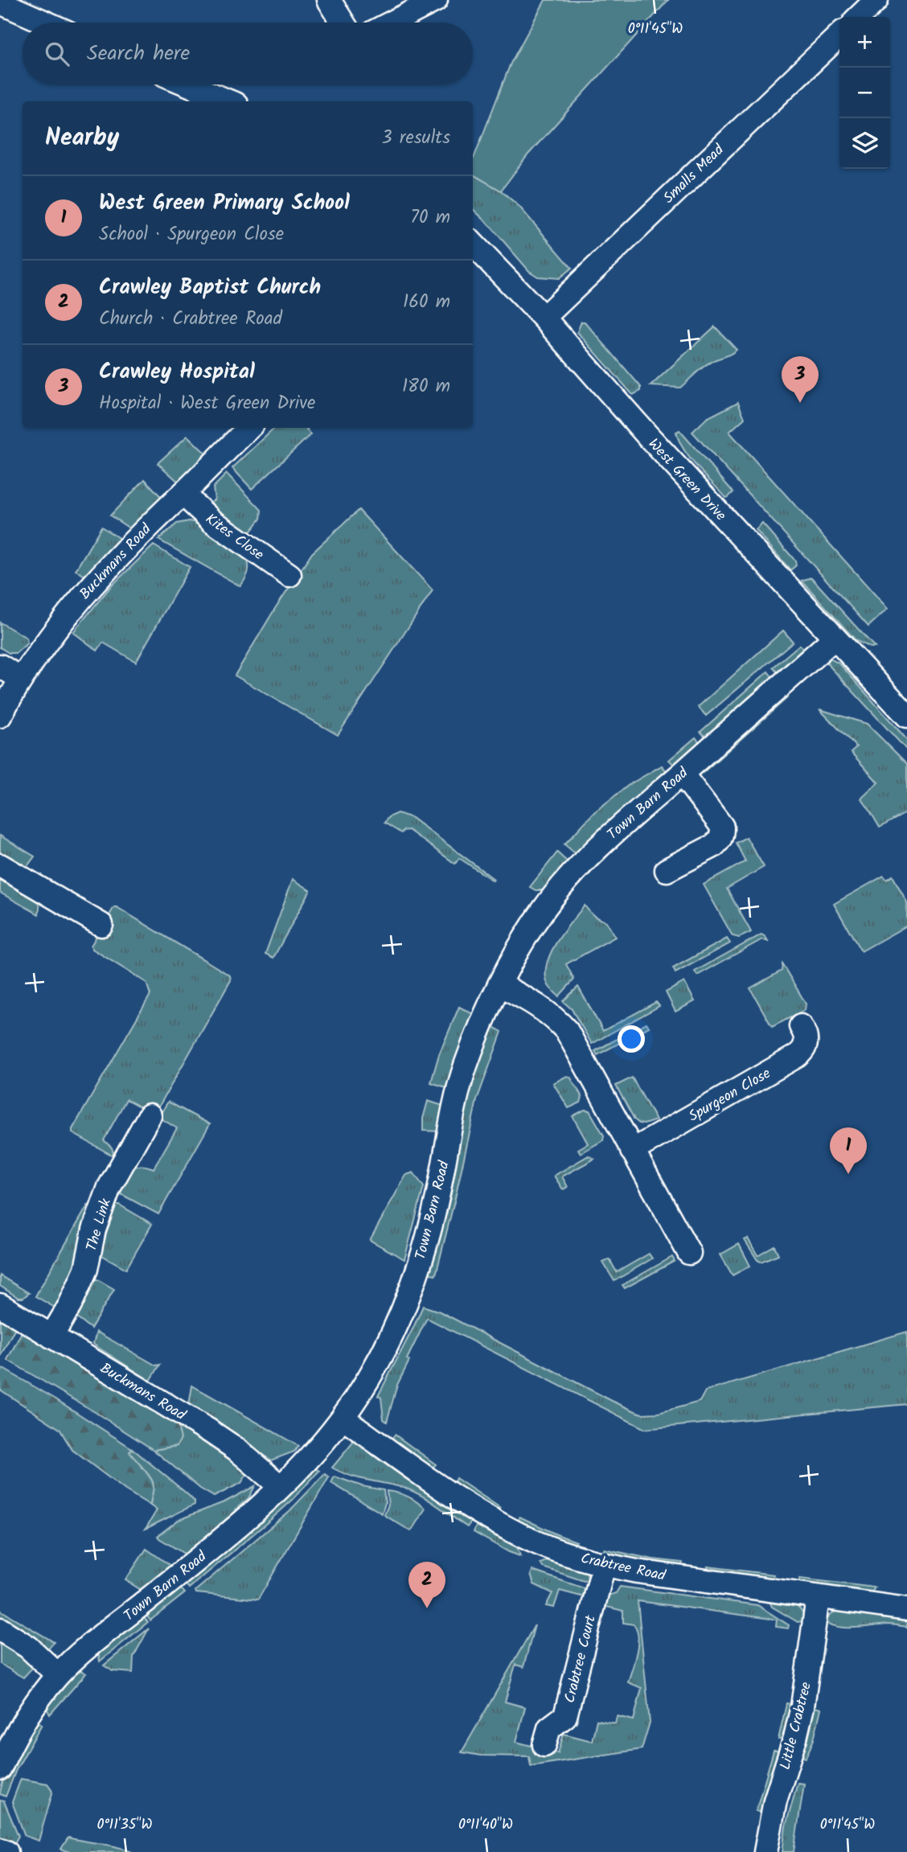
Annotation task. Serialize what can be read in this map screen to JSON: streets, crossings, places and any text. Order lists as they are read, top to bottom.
{
  "streets": {
    "street": [
      "Smalls Mead",
      "West Green Drive",
      "Kites Close",
      "Buckmans Road",
      "Town Barn Road",
      "Spurgeon Close",
      "The Link",
      "Crabtree Road",
      "Crabtree Court",
      "Little Crabtree"
    ]
  },
  "crossings": [
    ["Smalls Mead", "West Green Drive"],
    ["West Green Drive", "Town Barn Road"],
    ["Kites Close", "Buckmans Road"],
    ["Buckmans Road", "Town Barn Road"],
    ["Buckmans Road", "The Link"],
    ["Town Barn Road", "Crabtree Road"],
    ["Crabtree Road", "Crabtree Court"],
    ["Crabtree Road", "Little Crabtree"]
  ],
  "page": {
    "map_buttons": ["+", "−"],
    "search": "Search here",
    "heading": ["Nearby", "3 results"],
    "list": [
      {
        "mark": "1",
        "name": "West Green Primary School",
        "note": "School · Spurgeon Close",
        "value": "70 m"
      },
      {
        "mark": "2",
        "name": "Crawley Baptist Church",
        "note": "Church · Crabtree Road",
        "value": "160 m"
      },
      {
        "mark": "3",
        "name": "Crawley Hospital",
        "note": "Hospital · West Green Drive",
        "value": "180 m"
      }
    ],
    "pins": ["3", "1", "2"]
  },
  "coordinates": ["0°11'45\"W", "0°11'35\"W", "0°11'40\"W"]
}
